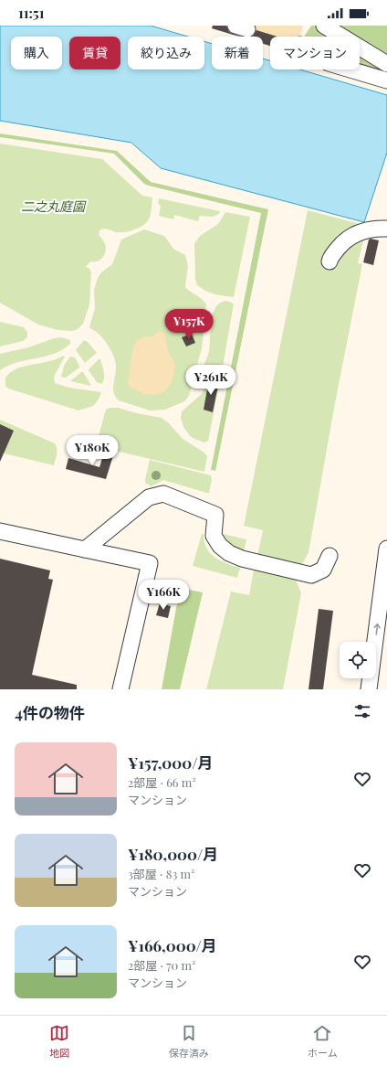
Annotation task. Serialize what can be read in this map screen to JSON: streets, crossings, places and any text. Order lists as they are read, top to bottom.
{
  "parks": ["二之丸庭園"],
  "page": {
    "status": "11:51",
    "chip": [
      "購入",
      "賃貸",
      "絞り込み",
      "新着",
      "マンション"
    ],
    "price": [
      "¥157K",
      "¥261K",
      "¥180K",
      "¥166K"
    ],
    "heading": "4件の物件",
    "list": [
      {
        "name": "¥157,000/月",
        "note": "2部屋 · 66 m² · マンション"
      },
      {
        "name": "¥180,000/月",
        "note": "3部屋 · 83 m² · マンション"
      },
      {
        "name": "¥166,000/月",
        "note": "2部屋 · 70 m² · マンション"
      }
    ],
    "tabs": ["地図", "保存済み", "ホーム"]
  }
}
